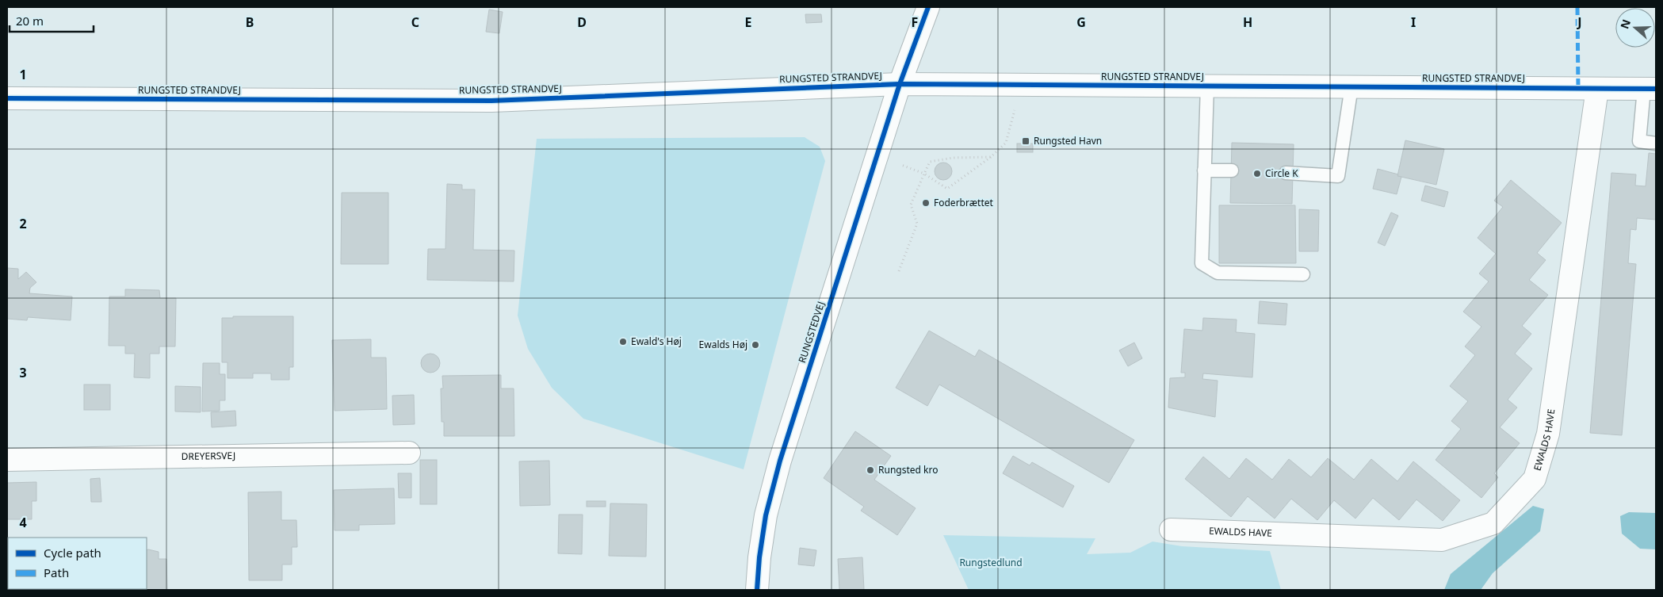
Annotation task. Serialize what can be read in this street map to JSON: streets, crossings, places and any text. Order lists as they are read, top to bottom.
{
  "streets": {
    "main road": [
      "RUNGSTED STRANDVEJ",
      "RUNGSTEDVEJ",
      "EWALDS HAVE",
      "DREYERSVEJ"
    ]
  },
  "crossings": [
    ["RUNGSTED STRANDVEJ", "RUNGSTEDVEJ"],
    ["RUNGSTED STRANDVEJ", "EWALDS HAVE"]
  ],
  "parks": ["Rungstedlund"],
  "places": {
    "transit": ["Rungsted Havn"],
    "other": [
      "Circle K",
      "Foderbrættet",
      "Ewald's Høj",
      "Ewalds Høj",
      "Rungsted kro"
    ]
  },
  "legend": ["Cycle path", "Path"],
  "scale_bar": "20 m",
  "north": "left",
  "grid": {
    "columns": [
      "B",
      "C",
      "D",
      "E",
      "F",
      "G",
      "H",
      "I",
      "J"
    ],
    "rows": [
      "1",
      "2",
      "3",
      "4"
    ]
  }
}
